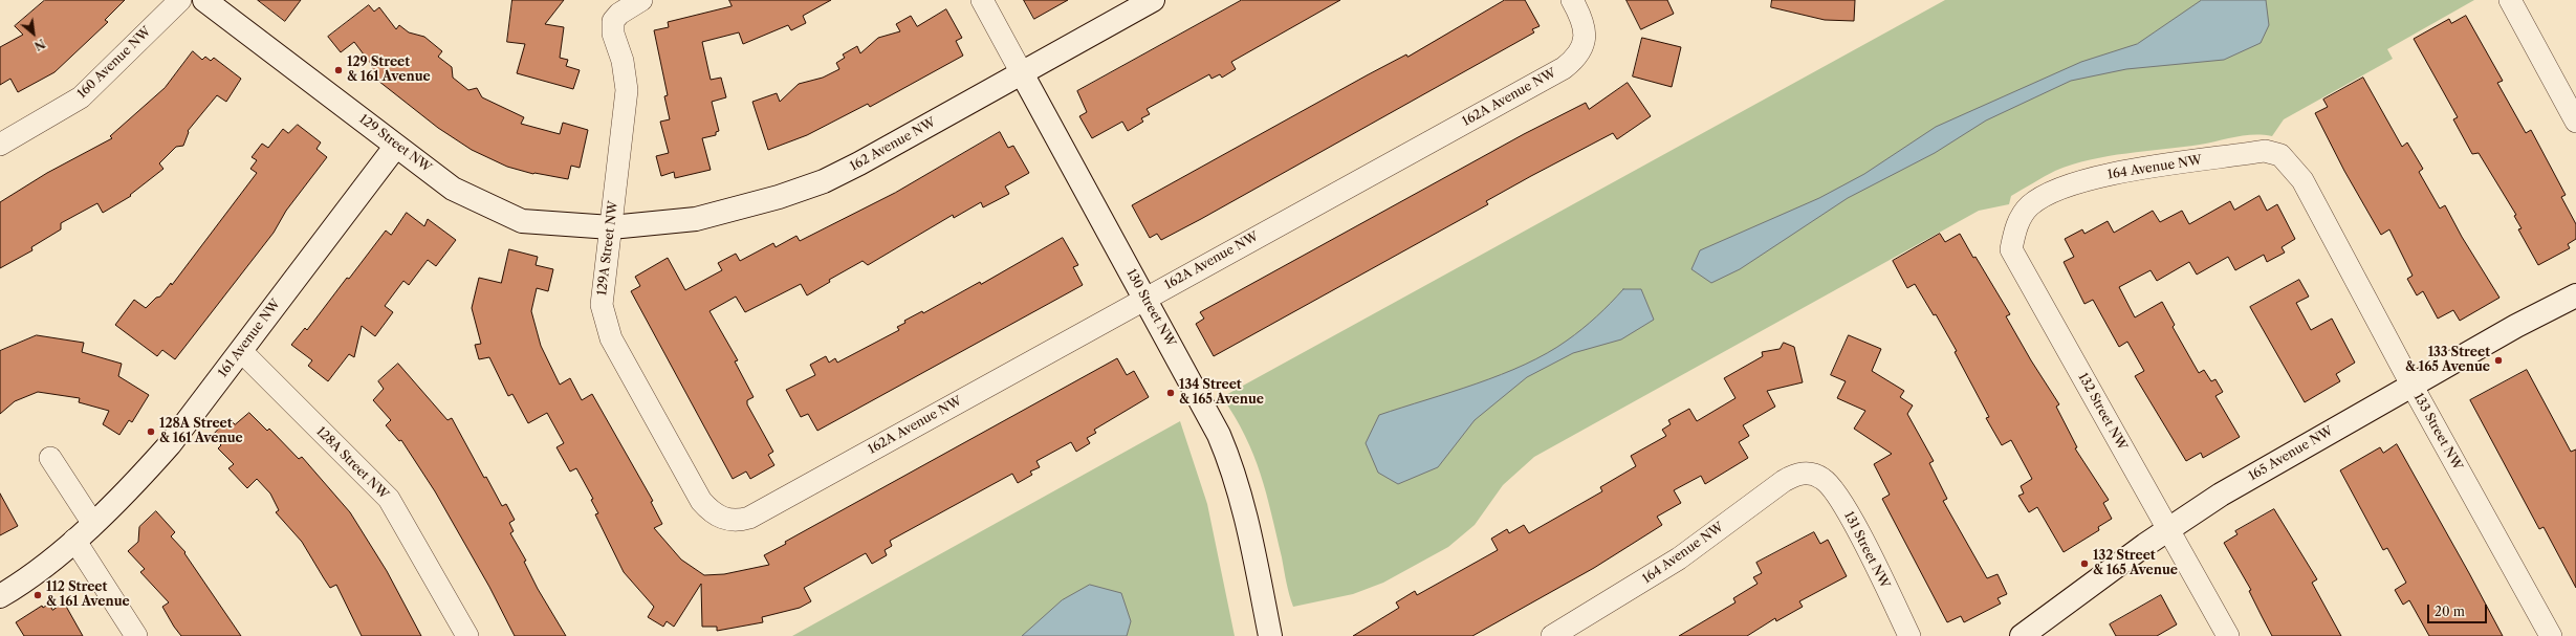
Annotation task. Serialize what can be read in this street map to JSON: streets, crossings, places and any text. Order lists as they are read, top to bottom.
{
  "streets": {
    "street": [
      "160 Avenue NW",
      "162A Avenue NW",
      "129 Street NW",
      "162 Avenue NW",
      "164 Avenue NW",
      "129A Street NW",
      "130 Street NW",
      "161 Avenue NW",
      "132 Street NW",
      "133 Street NW",
      "165 Avenue NW",
      "128A Street NW",
      "131 Street NW"
    ]
  },
  "crossings": [
    ["162A Avenue NW", "129A Street NW"],
    ["162A Avenue NW", "130 Street NW"],
    ["129 Street NW", "162 Avenue NW"],
    ["129 Street NW", "129A Street NW"],
    ["129 Street NW", "161 Avenue NW"],
    ["162 Avenue NW", "129A Street NW"],
    ["162 Avenue NW", "130 Street NW"],
    ["164 Avenue NW", "132 Street NW"],
    ["164 Avenue NW", "133 Street NW"],
    ["164 Avenue NW", "131 Street NW"],
    ["161 Avenue NW", "128A Street NW"],
    ["132 Street NW", "165 Avenue NW"],
    ["133 Street NW", "165 Avenue NW"]
  ],
  "places": [
    "129 Street & 161 Avenue",
    "133 Street & 165 Avenue",
    "134 Street & 165 Avenue",
    "128A Street & 161 Avenue",
    "132 Street & 165 Avenue",
    "112 Street & 161 Avenue"
  ],
  "scale_bar": "20 m",
  "north": "bottom right"
}
